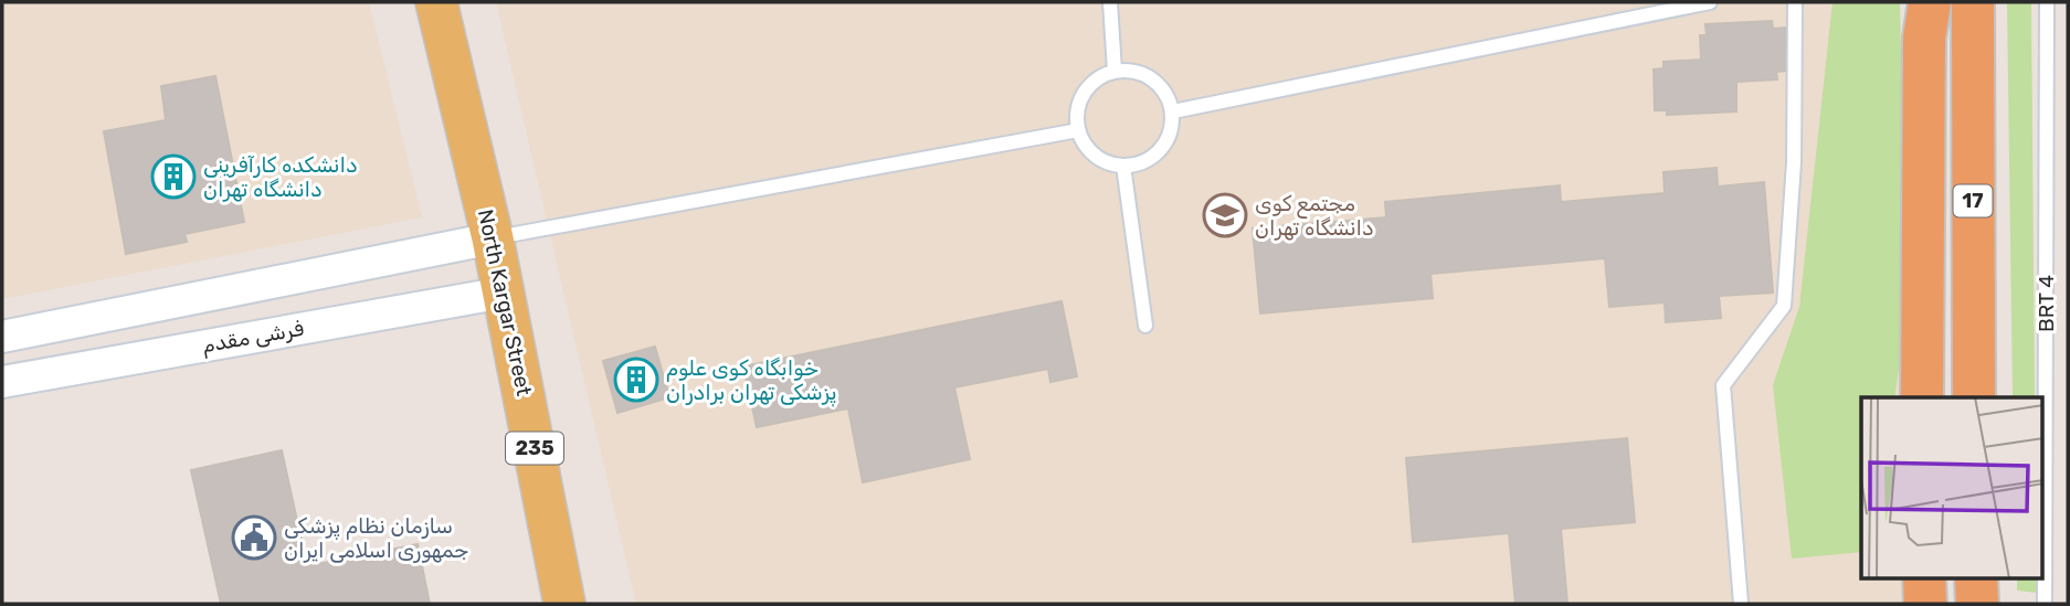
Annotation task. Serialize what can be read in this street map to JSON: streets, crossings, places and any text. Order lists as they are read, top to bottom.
{
  "streets": {
    "highway": ["17"],
    "main road": ["North Kargar Street", "235"],
    "street": ["فرشی مقدم"],
    "lane": ["BRT 4"]
  },
  "crossings": [
    ["North Kargar Street", "فرشی مقدم"]
  ],
  "places": {
    "building": ["دانشکده کارآفرینی دانشگاه تهران", "خوابگاه کوی علوم پزشکی تهران برادران"],
    "school or university": ["مجتمع کوی دانشگاه تهران"],
    "public building": ["سازمان نظام پزشکی جمهوری اسلامی ایران"]
  }
}
